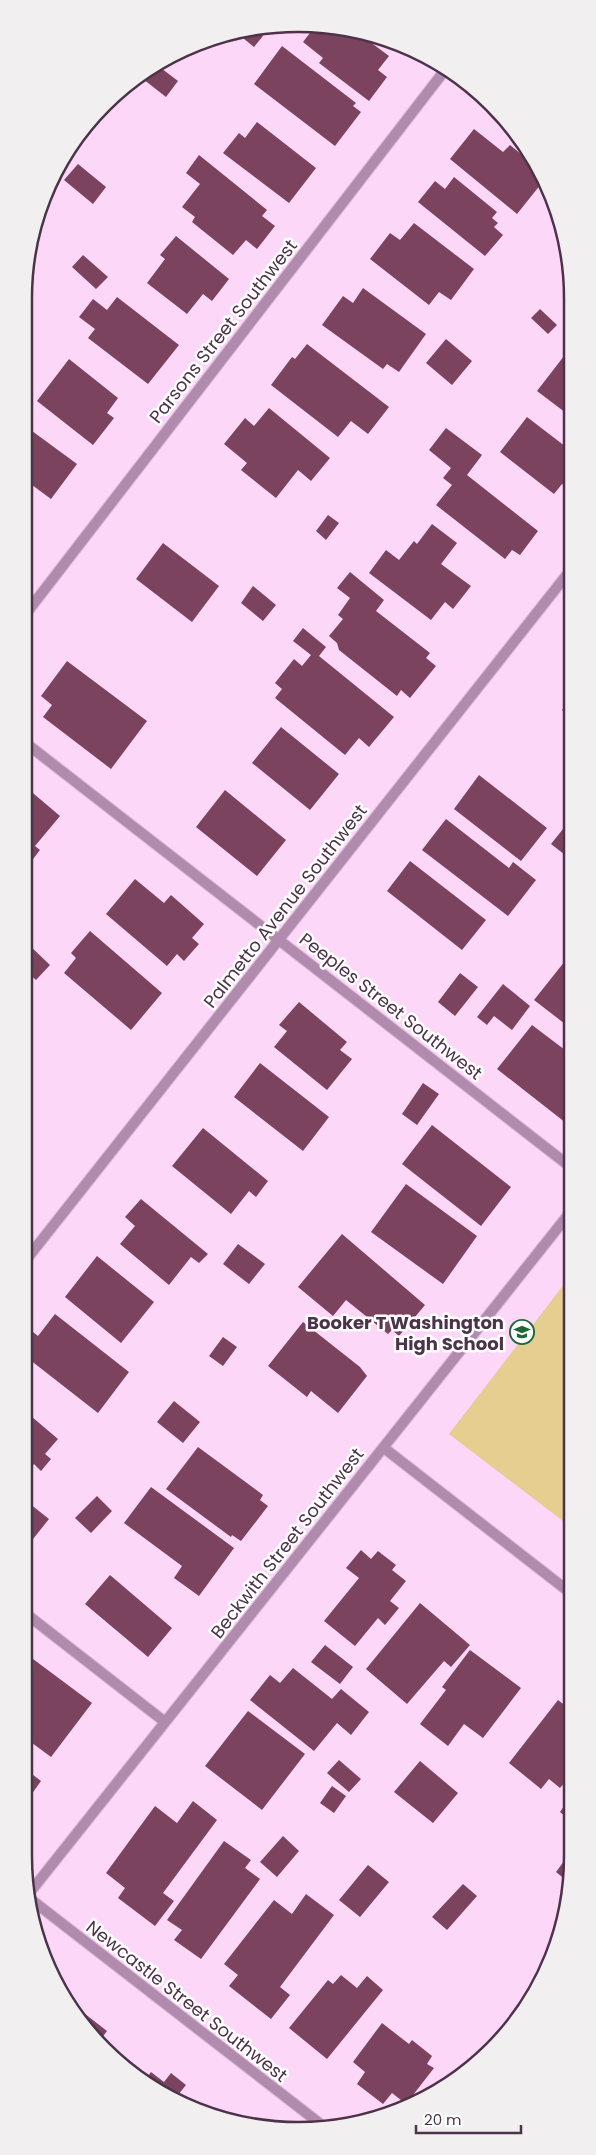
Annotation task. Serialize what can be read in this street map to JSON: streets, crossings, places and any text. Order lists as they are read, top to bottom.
{
  "streets": {
    "street": [
      "Parsons Street Southwest",
      "Palmetto Avenue Southwest",
      "Peeples Street Southwest",
      "Beckwith Street Southwest",
      "Newcastle Street Southwest"
    ]
  },
  "crossings": [
    ["Palmetto Avenue Southwest", "Peeples Street Southwest"]
  ],
  "places": {
    "school or university": ["Booker T Washington High School"]
  },
  "scale_bar": "20 m"
}
